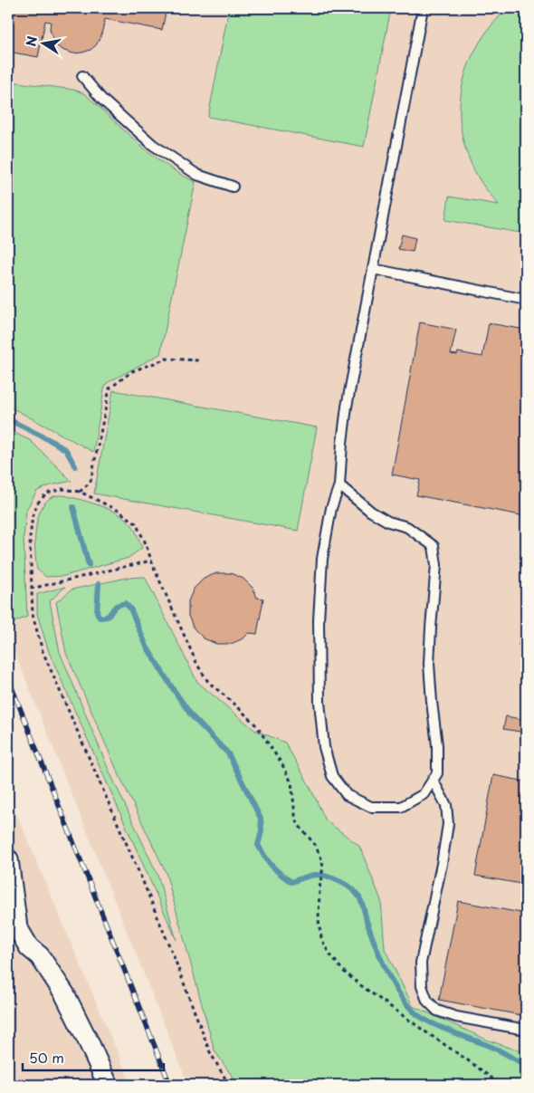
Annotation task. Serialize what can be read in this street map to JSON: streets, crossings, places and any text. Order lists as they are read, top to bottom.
{
  "scale_bar": "50 m",
  "north": "left"
}
